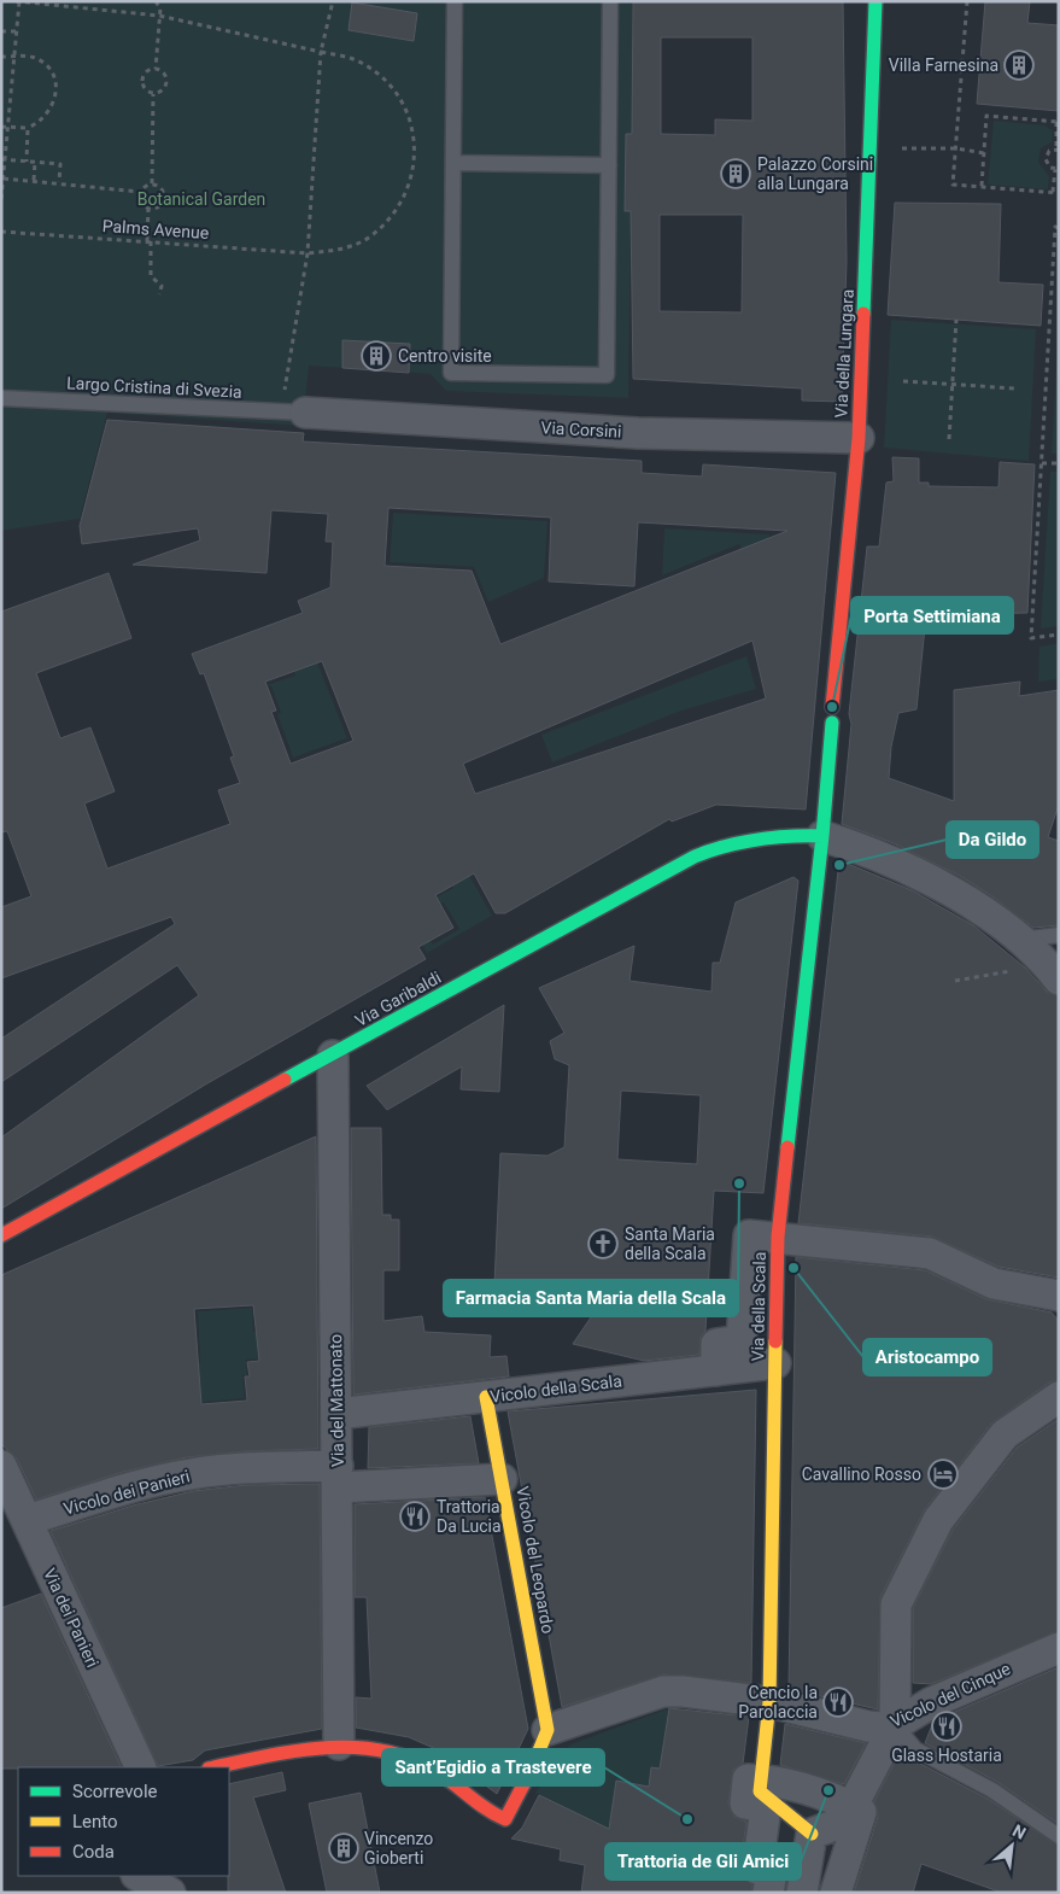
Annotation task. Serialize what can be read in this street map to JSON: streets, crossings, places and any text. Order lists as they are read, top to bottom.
{
  "streets": {
    "street": [
      "Via della Lungara",
      "Via Corsini",
      "Via Garibaldi",
      "Via della Scala",
      "Vicolo della Scala",
      "Via del Mattonato",
      "Vicolo dei Panieri",
      "Vicolo del Leopardo",
      "Via dei Panieri",
      "Vicolo del Cinque"
    ],
    "lane": ["Largo Cristina di Svezia"],
    "path": ["Palms Avenue"]
  },
  "crossings": [
    ["Via della Lungara", "Via Corsini"],
    ["Largo Cristina di Svezia", "Via Corsini"],
    ["Via Garibaldi", "Via della Scala"],
    ["Via Garibaldi", "Via del Mattonato"],
    ["Via della Scala", "Vicolo della Scala"],
    ["Via della Scala", "Vicolo del Cinque"],
    ["Vicolo della Scala", "Via del Mattonato"],
    ["Vicolo della Scala", "Vicolo del Leopardo"],
    ["Via del Mattonato", "Vicolo dei Panieri"],
    ["Vicolo dei Panieri", "Vicolo del Leopardo"],
    ["Vicolo dei Panieri", "Via dei Panieri"],
    ["Vicolo del Leopardo", "Vicolo del Cinque"]
  ],
  "parks": ["Botanical Garden"],
  "places": {
    "building": [
      "Villa Farnesina",
      "Palazzo Corsini alla Lungara",
      "Centro visite",
      "Vincenzo Gioberti"
    ],
    "other": [
      "Porta Settimiana",
      "Da Gildo",
      "Farmacia Santa Maria della Scala",
      "Aristocampo",
      "Trattoria de Gli Amici",
      "Sant’Egidio a Trastevere"
    ],
    "church": ["Santa Maria della Scala"],
    "hotel": ["Cavallino Rosso"],
    "restaurant": ["Trattoria Da Lucia", "Cencio la Parolaccia", "Glass Hostaria"]
  },
  "legend": ["Scorrevole", "Lento", "Coda"],
  "north": "top right"
}
